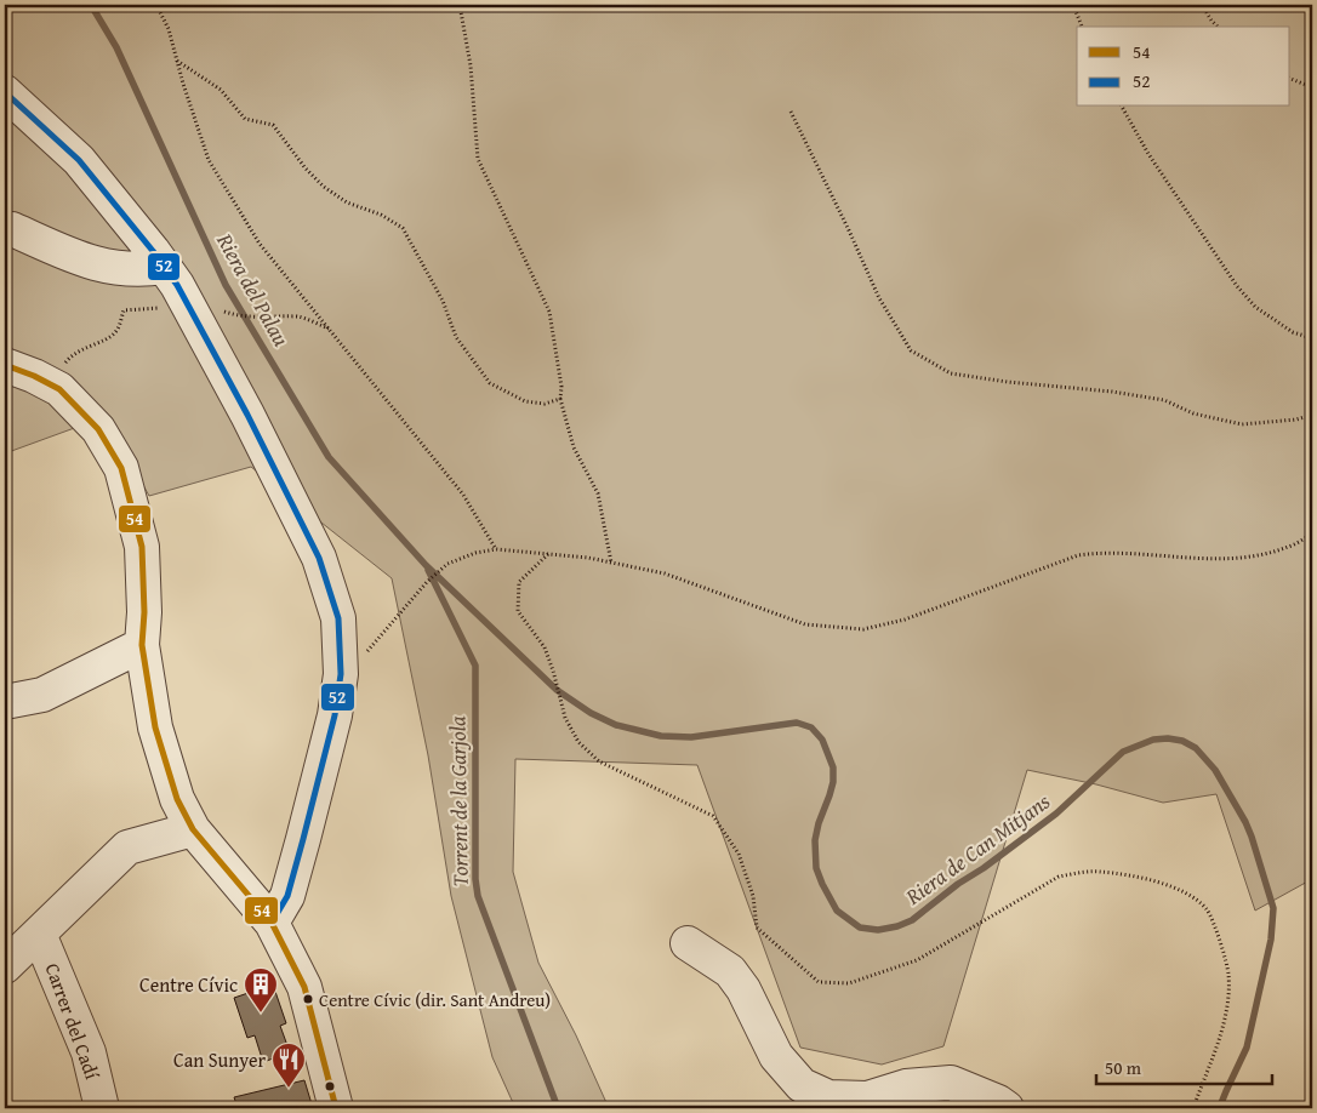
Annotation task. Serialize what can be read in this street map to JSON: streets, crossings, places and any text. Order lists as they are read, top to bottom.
{
  "streets": {
    "street": ["Carrer del Cadí"]
  },
  "water": ["Riera del Palau", "Torrent de la Garjola", "Riera de Can Mitjans"],
  "places": {
    "other": ["Centre Cívic (dir. Sant Andreu)"],
    "building": ["Centre Cívic"],
    "restaurant": ["Can Sunyer"]
  },
  "lines": ["transit line 52", "transit line 54"],
  "legend": ["54", "52"],
  "scale_bar": "50 m"
}
